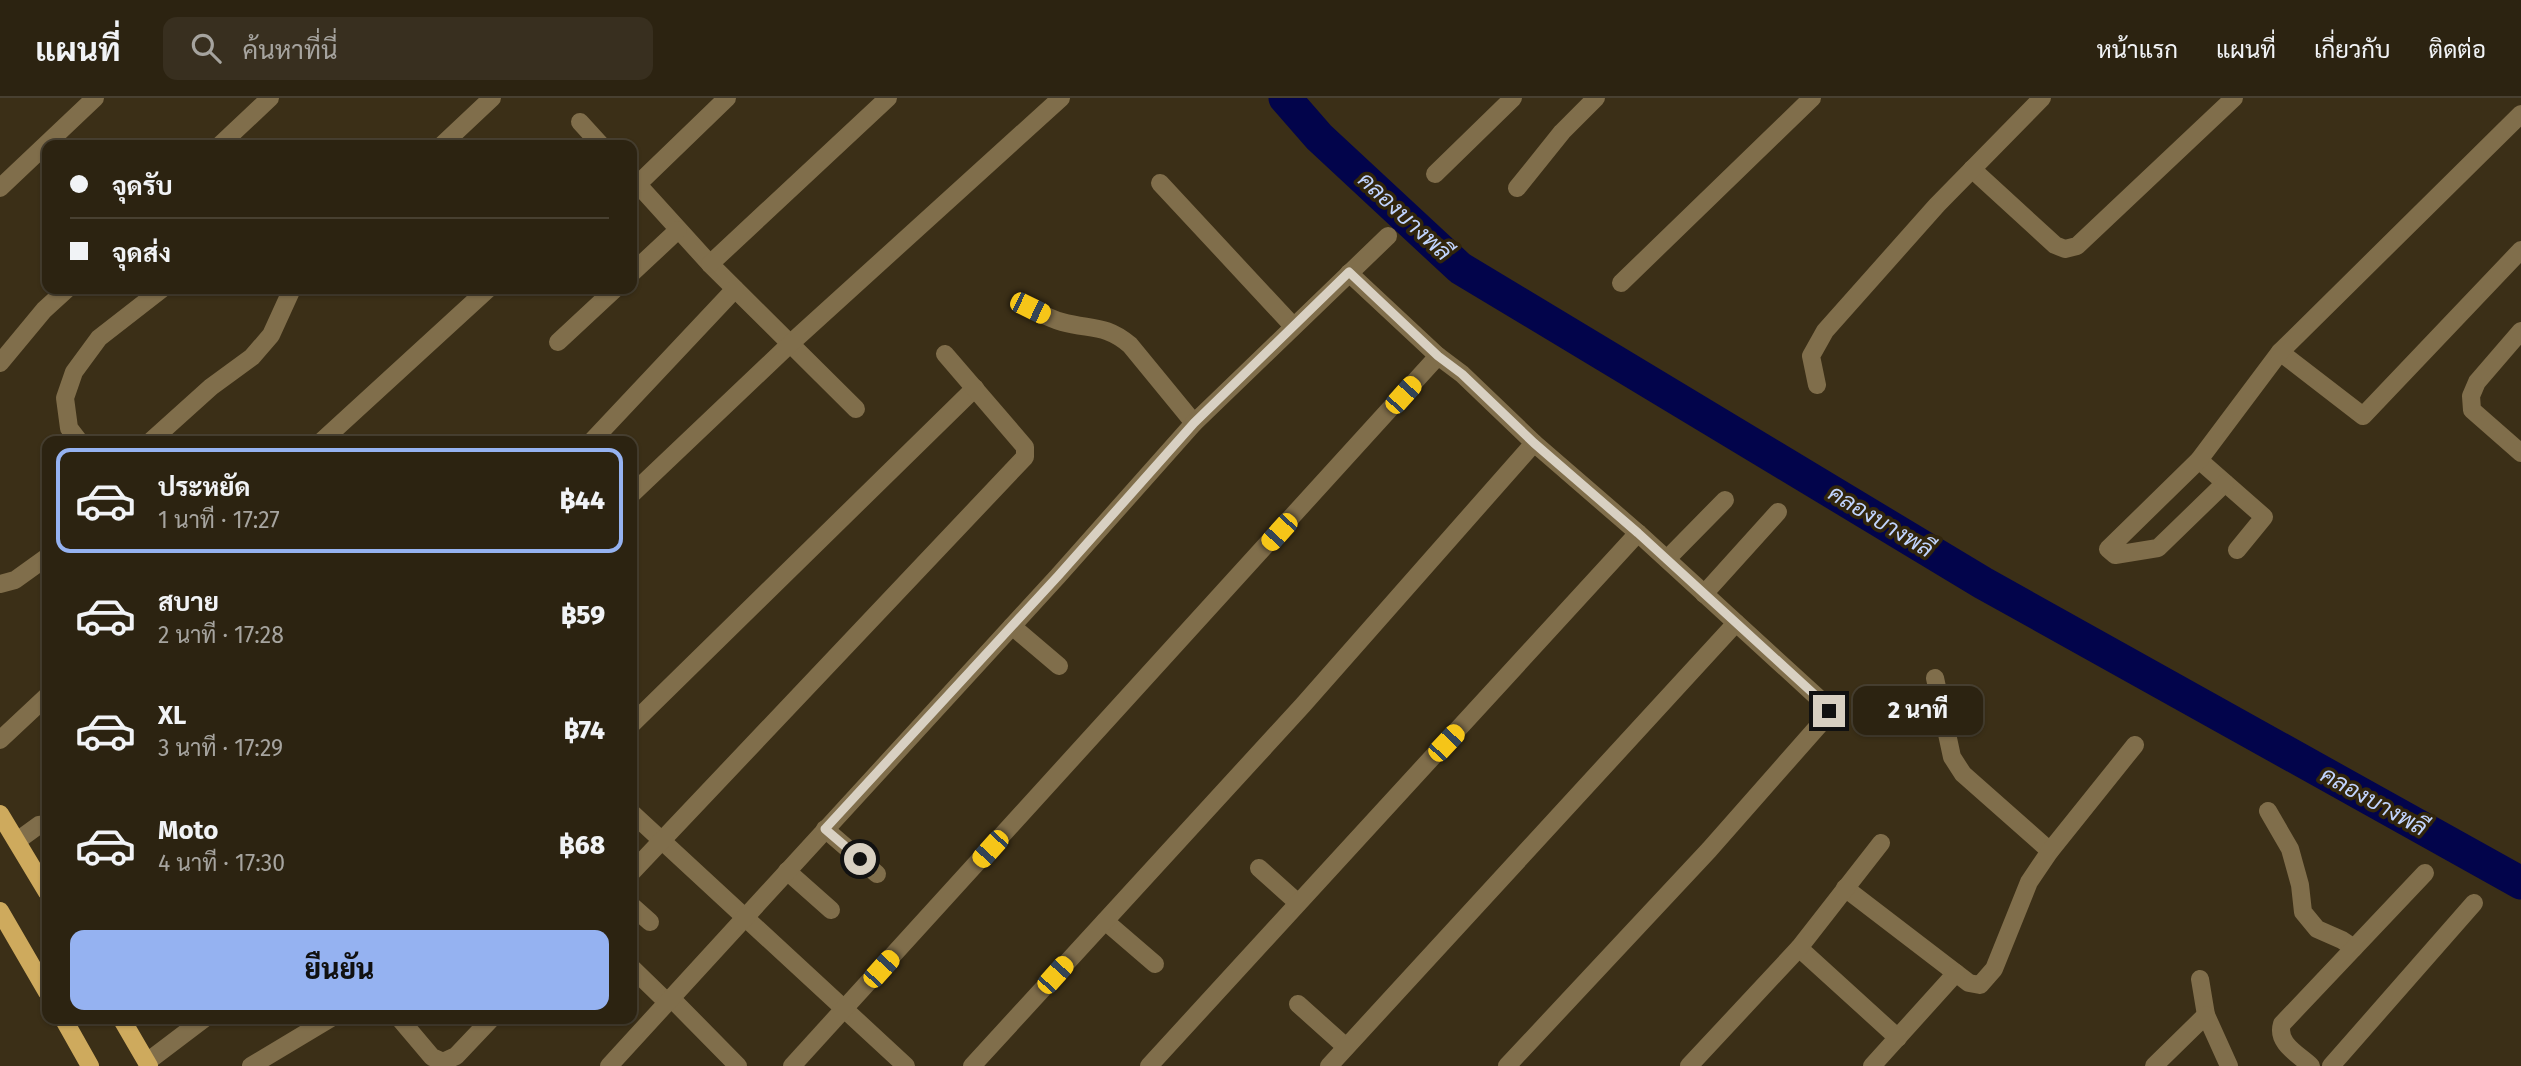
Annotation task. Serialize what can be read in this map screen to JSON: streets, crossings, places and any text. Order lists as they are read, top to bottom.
{
  "water": ["คลองบางพลี"],
  "page": {
    "header": "แผนที่",
    "search": "ค้นหาที่นี่",
    "nav": [
      "หน้าแรก",
      "แผนที่",
      "เกี่ยวกับ",
      "ติดต่อ"
    ],
    "banner": ["จุดรับ", "จุดส่ง"],
    "list": [
      {
        "name": "ประหยัด",
        "note": "1 นาที · 17:27",
        "value": "฿44"
      },
      {
        "name": "สบาย",
        "note": "2 นาที · 17:28",
        "value": "฿59"
      },
      {
        "name": "XL",
        "note": "3 นาที · 17:29",
        "value": "฿74"
      },
      {
        "name": "Moto",
        "note": "4 นาที · 17:30",
        "value": "฿68"
      }
    ],
    "bubble": "2 นาที",
    "buttons": "ยืนยัน"
  }
}
